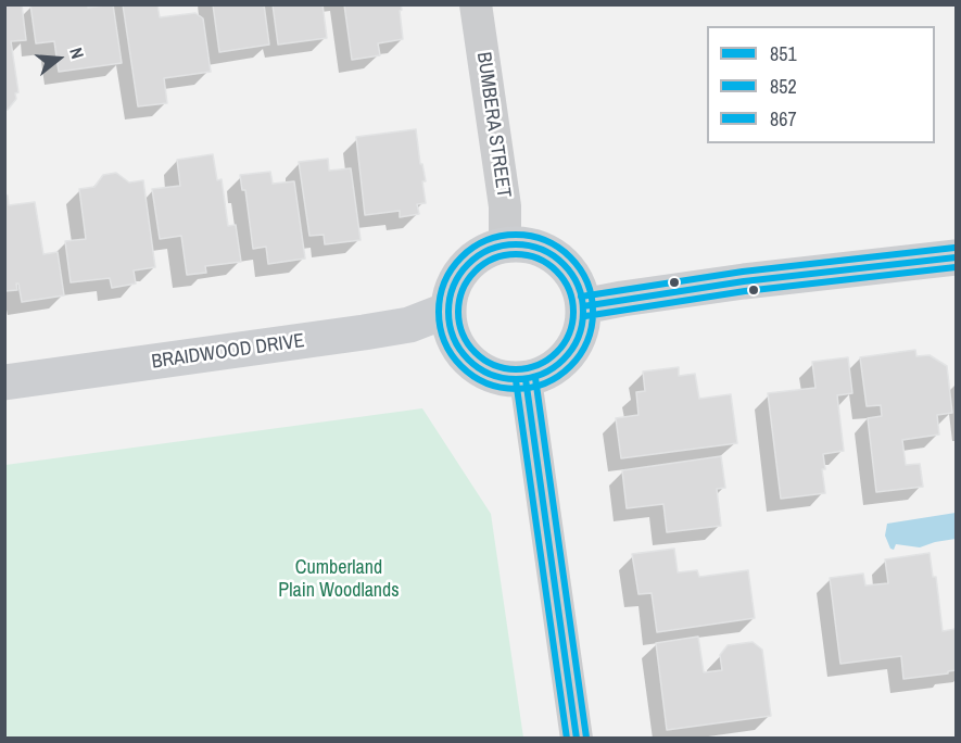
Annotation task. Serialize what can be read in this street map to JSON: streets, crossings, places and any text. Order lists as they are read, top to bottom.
{
  "streets": {
    "street": ["BUMBERA STREET", "BRAIDWOOD DRIVE"]
  },
  "crossings": [
    ["BUMBERA STREET", "BRAIDWOOD DRIVE"]
  ],
  "parks": ["Cumberland Plain Woodlands"],
  "lines": ["transit line 852", "transit line 851", "transit line 867"],
  "legend": ["851", "852", "867"],
  "north": "right"
}
